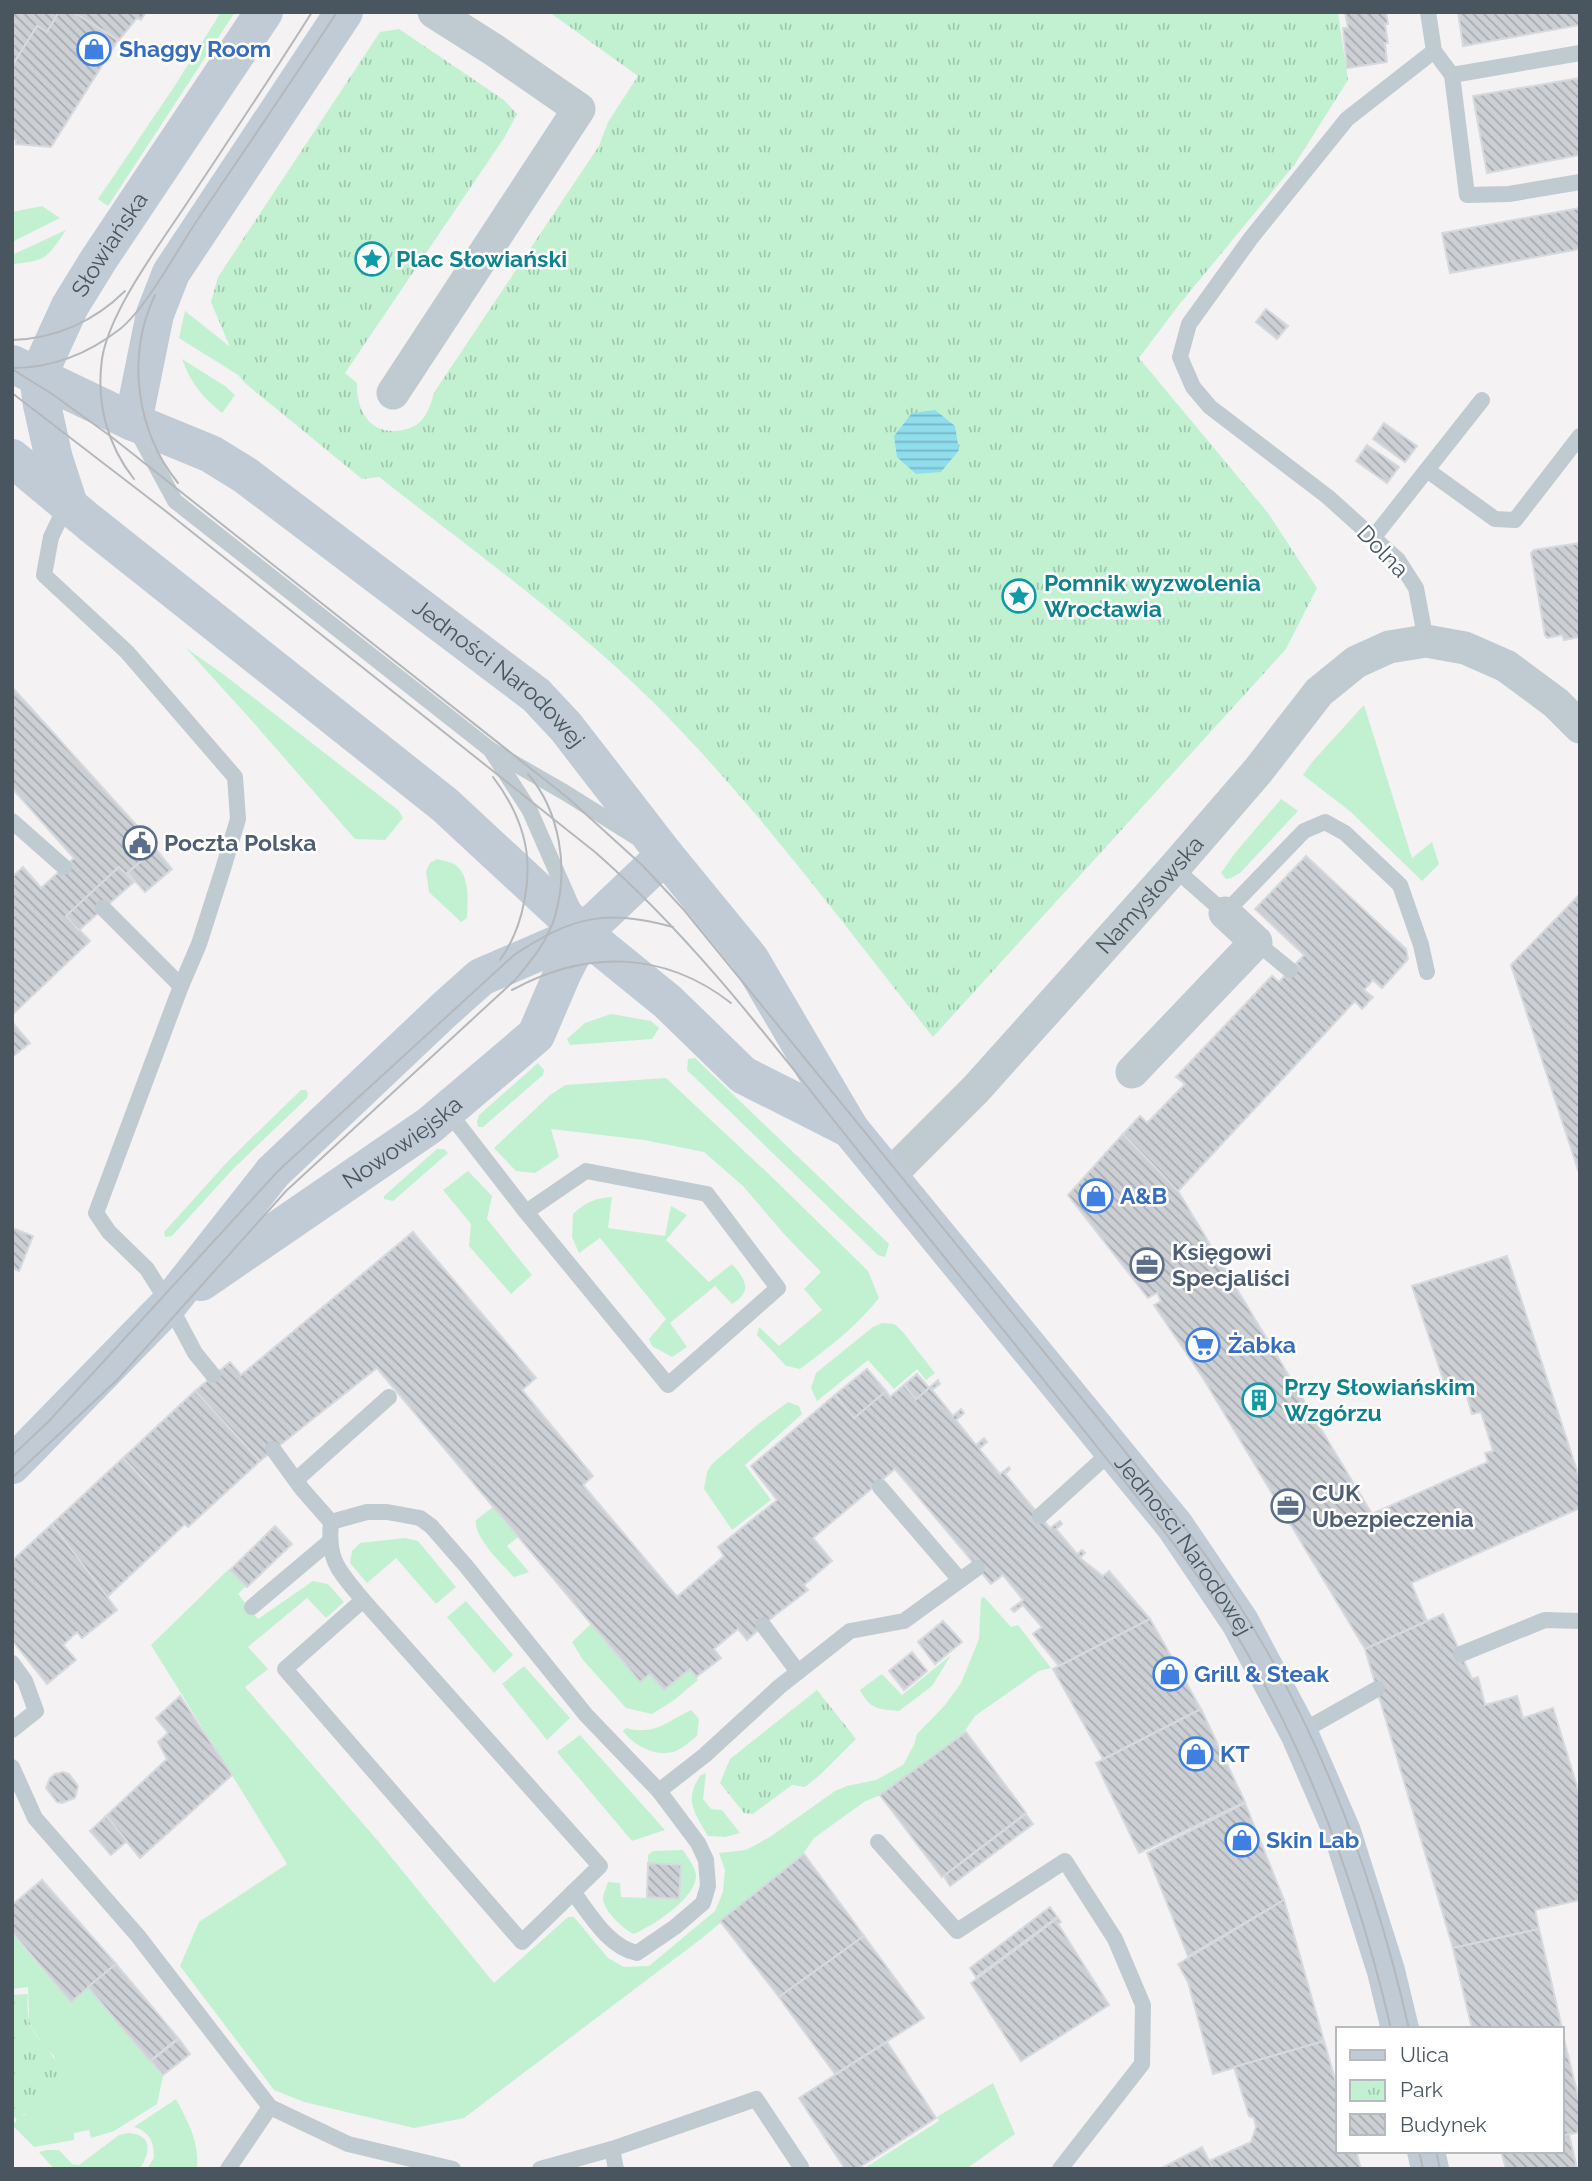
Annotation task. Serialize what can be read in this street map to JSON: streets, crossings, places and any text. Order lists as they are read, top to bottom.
{
  "streets": {
    "street": [
      "Słowiańska",
      "Jedności Narodowej",
      "Namysłowska",
      "Nowowiejska"
    ],
    "lane": ["Dolna"]
  },
  "crossings": [
    ["Słowiańska", "Jedności Narodowej"],
    ["Dolna", "Namysłowska"],
    ["Jedności Narodowej", "Namysłowska"],
    ["Jedności Narodowej", "Nowowiejska"]
  ],
  "places": {
    "shop": [
      "Shaggy Room",
      "A&B",
      "Grill & Steak",
      "KT",
      "Skin Lab"
    ],
    "place": ["Plac Słowiański", "Pomnik wyzwolenia Wrocławia"],
    "public building": ["Poczta Polska"],
    "office": ["Księgowi Specjaliści", "CUK Ubezpieczenia"],
    "supermarket": ["Żabka"],
    "building": ["Przy Słowiańskim Wzgórzu"]
  },
  "legend": ["Ulica", "Park", "Budynek"]
}
